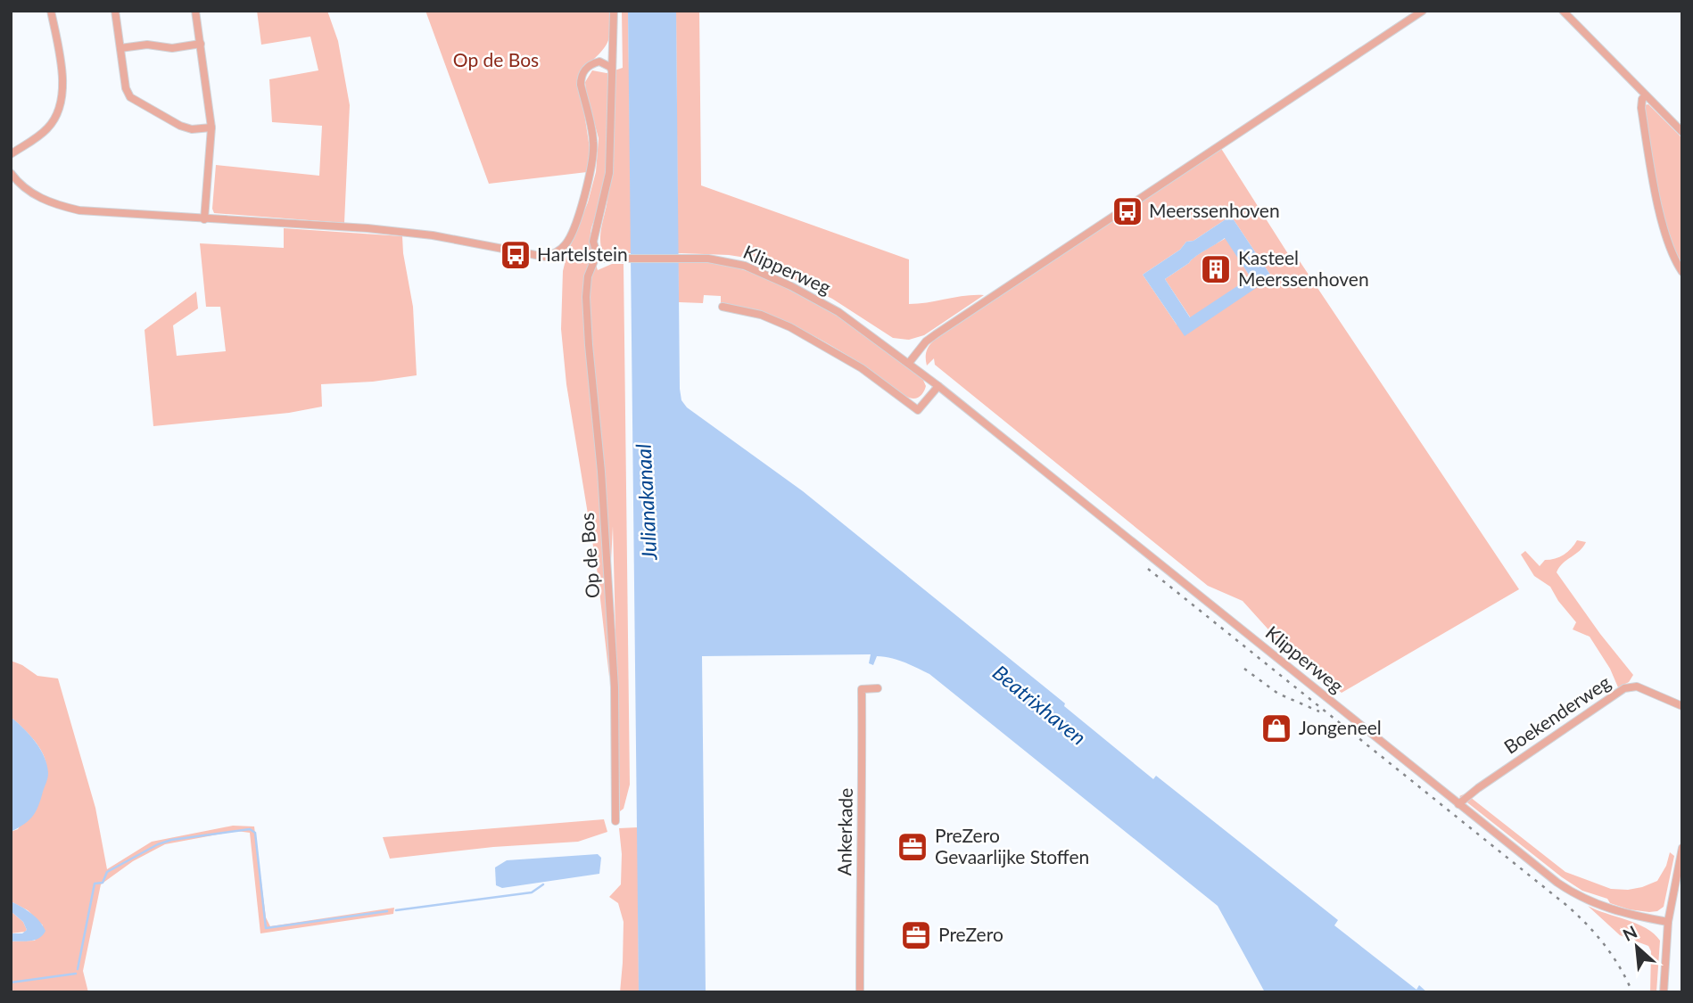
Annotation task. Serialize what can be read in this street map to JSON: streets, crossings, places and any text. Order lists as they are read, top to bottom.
{
  "streets": {
    "street": [
      "Klipperweg",
      "Op de Bos",
      "Boekenderweg",
      "Ankerkade"
    ]
  },
  "crossings": [
    ["Klipperweg", "Op de Bos"],
    ["Klipperweg", "Boekenderweg"]
  ],
  "water": ["Julianakanaal", "Beatrixhaven"],
  "parks": ["Op de Bos"],
  "places": {
    "bus stop": ["Meerssenhoven", "Hartelstein"],
    "building": ["Kasteel Meerssenhoven"],
    "shop": ["Jongeneel"],
    "office": ["PreZero Gevaarlijke Stoffen", "PreZero"]
  },
  "north": "top left"
}
